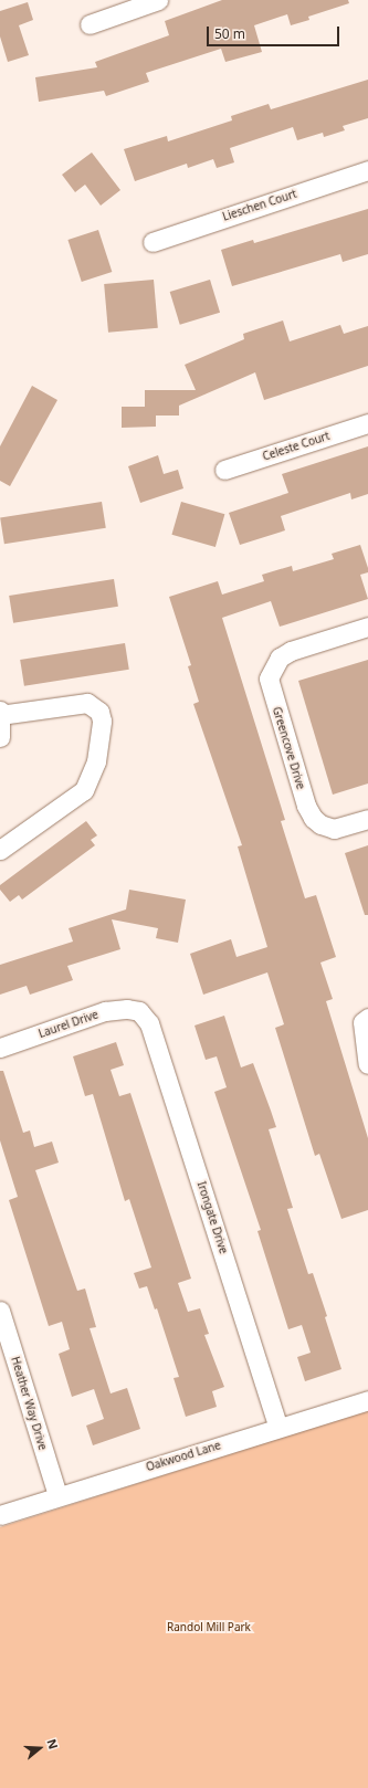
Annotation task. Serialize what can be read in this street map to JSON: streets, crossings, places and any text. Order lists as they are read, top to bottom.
{
  "streets": {
    "street": [
      "Lieschen Court",
      "Celeste Court",
      "Greencove Drive",
      "Laurel Drive",
      "Irongate Drive",
      "Heather Way Drive",
      "Oakwood Lane"
    ]
  },
  "crossings": [
    ["Laurel Drive", "Irongate Drive"],
    ["Irongate Drive", "Oakwood Lane"],
    ["Heather Way Drive", "Oakwood Lane"]
  ],
  "parks": ["Randol Mill Park"],
  "scale_bar": "50 m",
  "north": "right"
}
